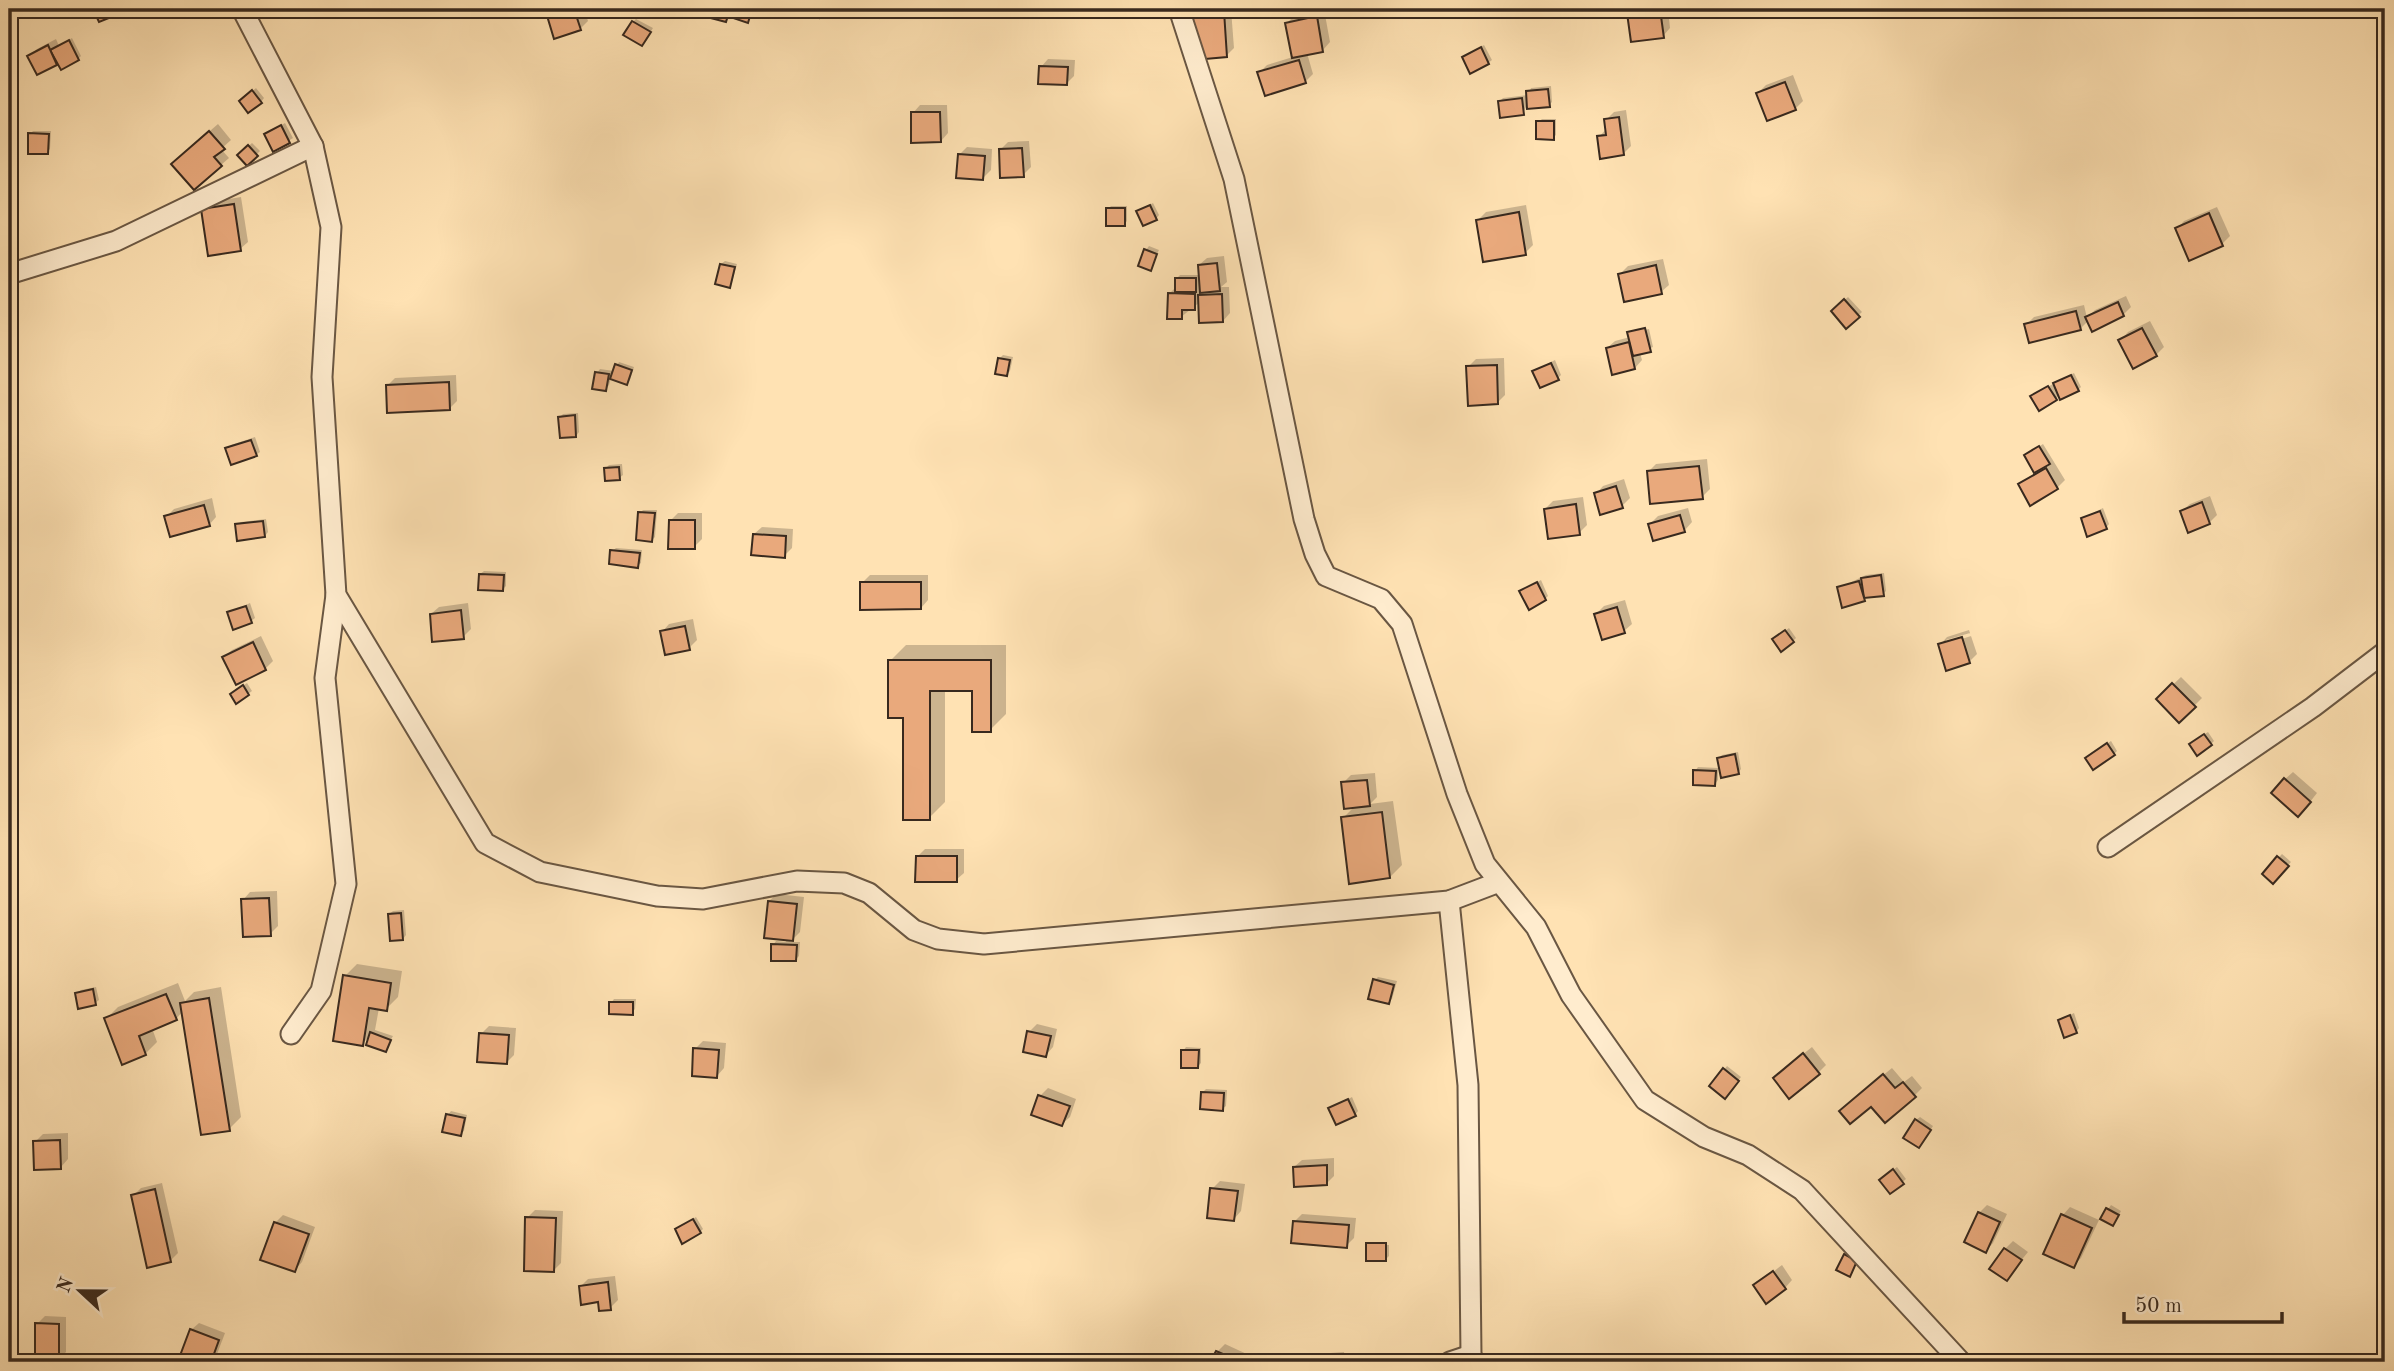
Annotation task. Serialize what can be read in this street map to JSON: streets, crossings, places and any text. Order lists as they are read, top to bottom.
{
  "scale_bar": "50 m",
  "north": "left"
}
